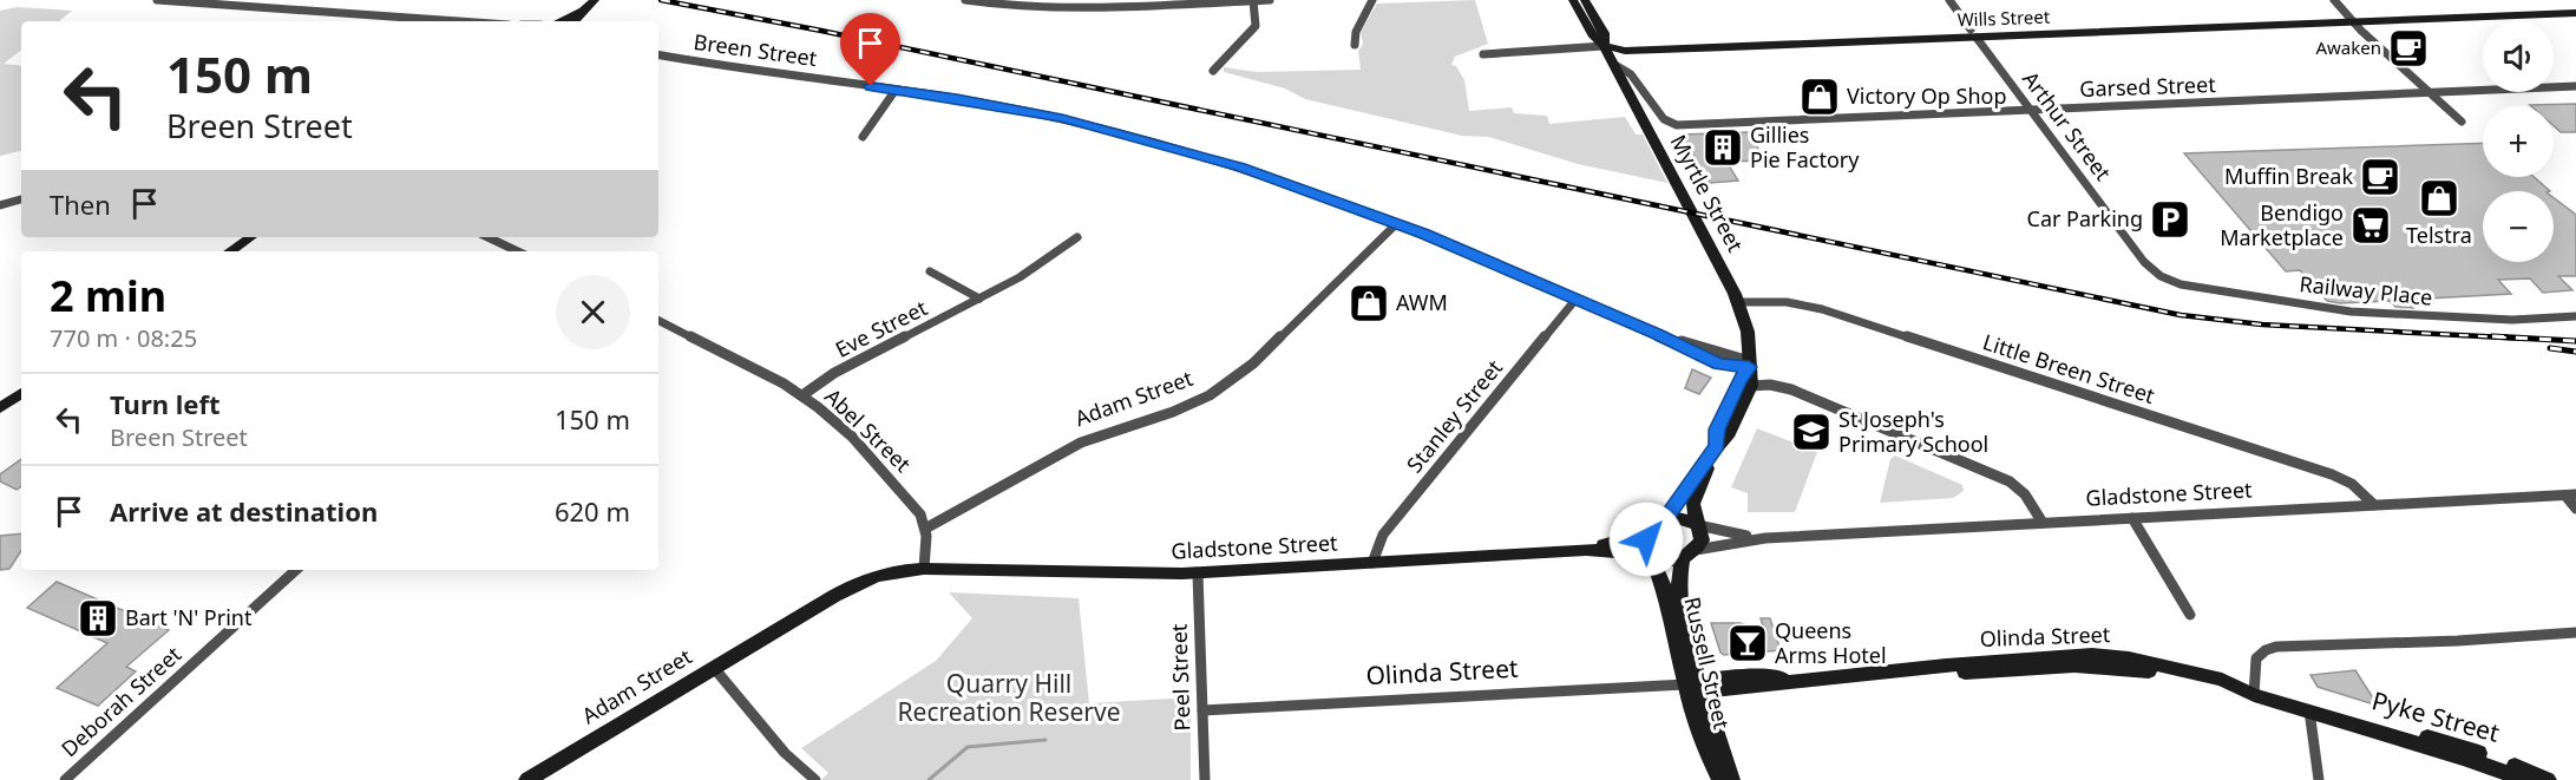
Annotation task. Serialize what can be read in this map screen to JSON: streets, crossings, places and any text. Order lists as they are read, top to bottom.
{
  "streets": {
    "main road": [
      "Wills Street",
      "Myrtle Street",
      "Adam Street",
      "Gladstone Street",
      "Olinda Street",
      "Russell Street",
      "Pyke Street"
    ],
    "street": [
      "Breen Street",
      "Garsed Street",
      "Arthur Street",
      "Railway Place",
      "Eve Street",
      "Little Breen Street",
      "Stanley Street",
      "Abel Street",
      "Peel Street",
      "Deborah Street"
    ]
  },
  "crossings": [
    ["Wills Street", "Arthur Street"],
    ["Wills Street", "Myrtle Street"],
    ["Breen Street", "Myrtle Street"],
    ["Breen Street", "Adam Street"],
    ["Breen Street", "Stanley Street"],
    ["Garsed Street", "Arthur Street"],
    ["Garsed Street", "Myrtle Street"],
    ["Arthur Street", "Railway Place"],
    ["Myrtle Street", "Little Breen Street"],
    ["Eve Street", "Abel Street"],
    ["Little Breen Street", "Gladstone Street"],
    ["Adam Street", "Abel Street"],
    ["Adam Street", "Gladstone Street"],
    ["Stanley Street", "Gladstone Street"],
    ["Gladstone Street", "Russell Street"],
    ["Gladstone Street", "Peel Street"],
    ["Olinda Street", "Russell Street"],
    ["Olinda Street", "Peel Street"],
    ["Olinda Street", "Pyke Street"]
  ],
  "parks": ["Quarry Hill Recreation Reserve"],
  "places": {
    "cafe": ["Awaken", "Muffin Break"],
    "shop": ["Victory Op Shop", "Telstra", "AWM"],
    "building": ["Gillies Pie Factory", "Bart 'N' Print"],
    "parking": ["Car Parking"],
    "supermarket": ["Bendigo Marketplace"],
    "school or university": ["St Joseph's Primary School"],
    "bar": ["Queens Arms Hotel"]
  },
  "page": {
    "map_buttons": ["+", "−"],
    "turn": ["150 m", "Breen Street"],
    "then": "Then",
    "heading": ["2 min", "770 m · 08:25"],
    "list": [
      {
        "name": "Turn left",
        "note": "Breen Street",
        "value": "150 m"
      },
      {
        "name": "Arrive at destination",
        "value": "620 m"
      }
    ]
  }
}
